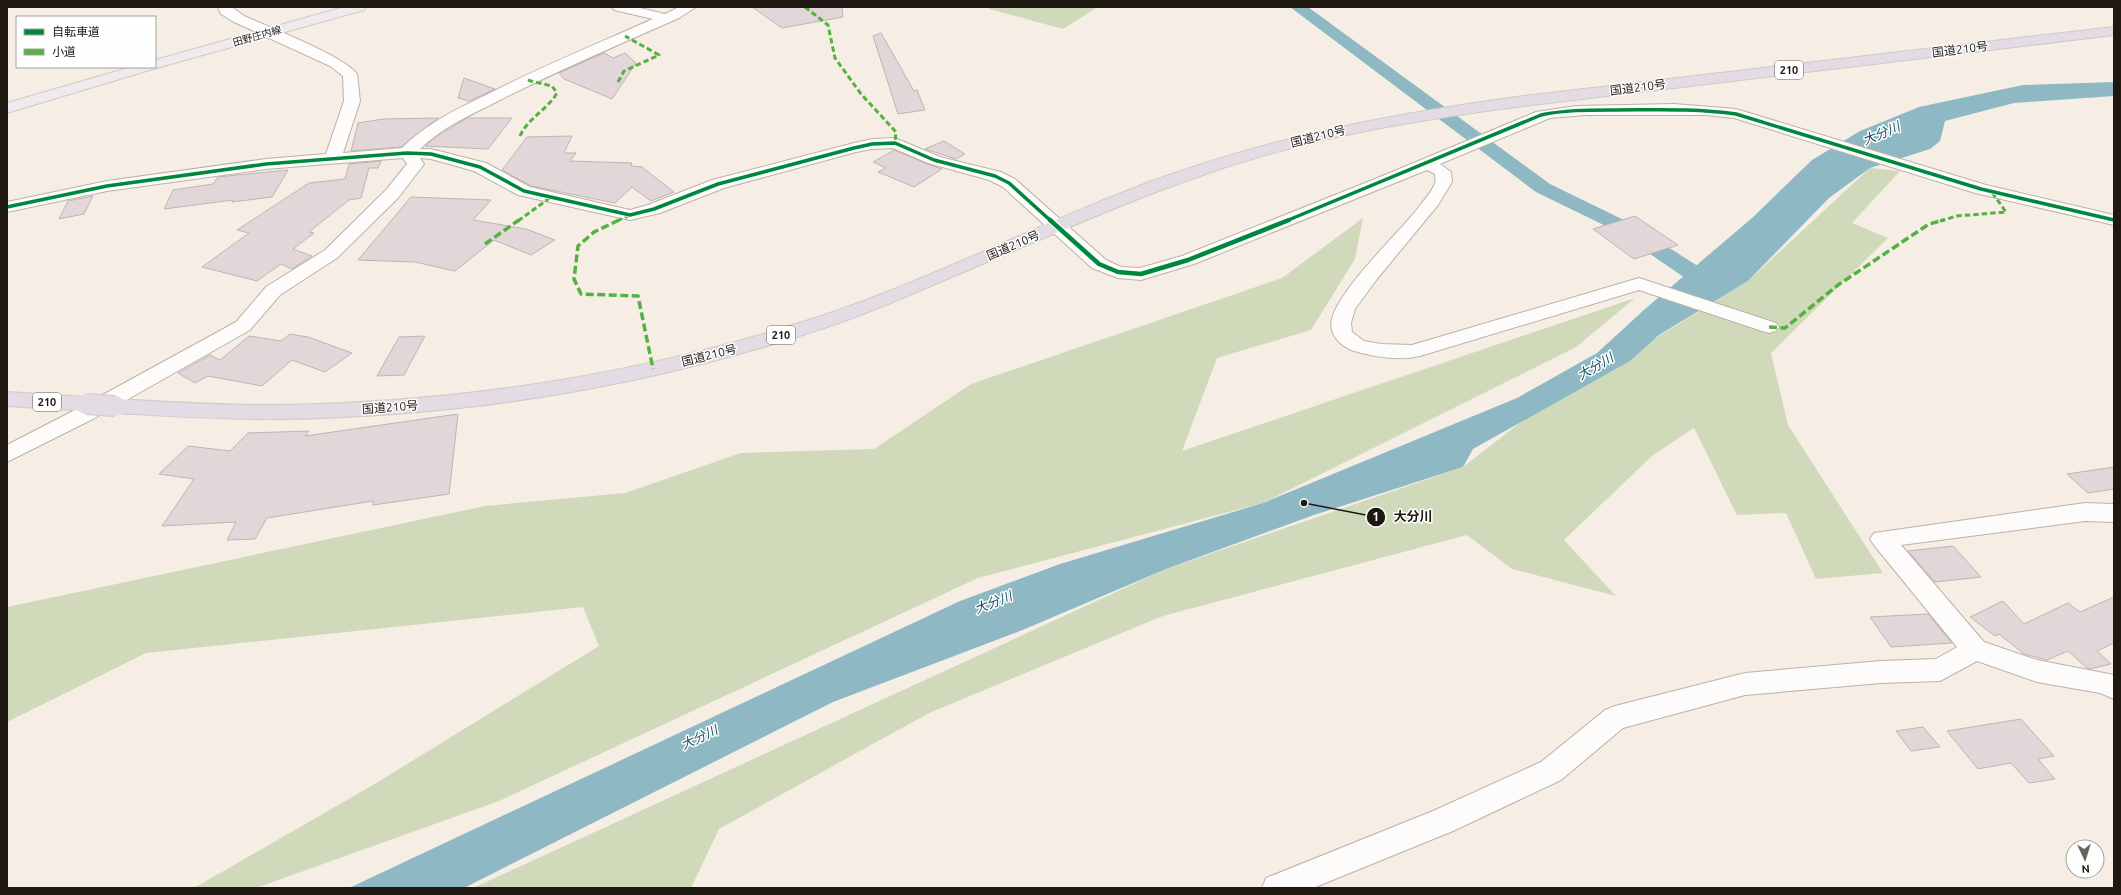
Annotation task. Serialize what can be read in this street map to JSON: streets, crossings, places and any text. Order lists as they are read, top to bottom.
{
  "streets": {
    "highway": ["国道210号", "210"],
    "main road": ["田野庄内線"]
  },
  "water": ["大分川"],
  "places": ["大分川"],
  "legend": ["自転車道", "小道"],
  "north": "bottom"
}
